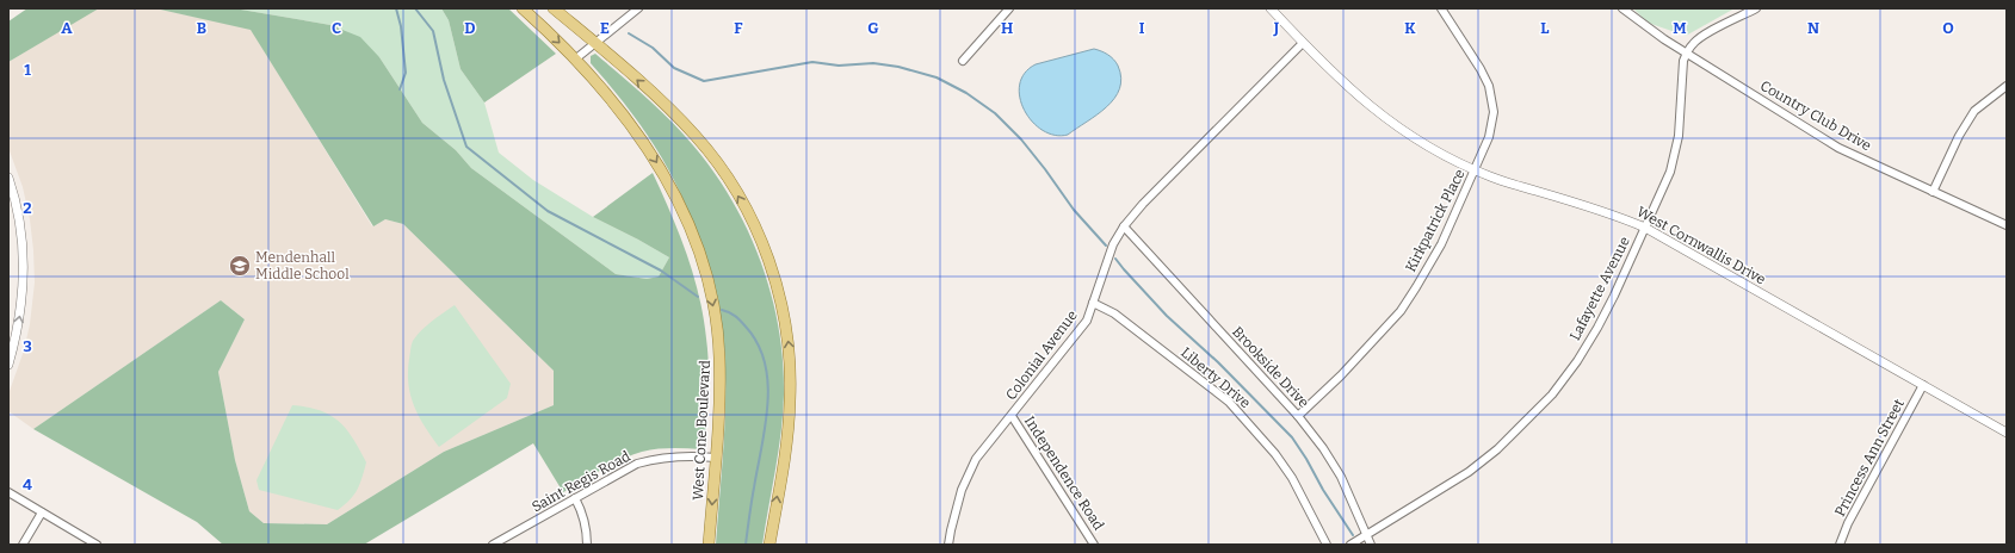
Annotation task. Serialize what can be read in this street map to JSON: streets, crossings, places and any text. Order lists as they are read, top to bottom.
{
  "streets": {
    "main road": ["West Cone Boulevard"],
    "street": [
      "Country Club Drive",
      "Kirkpatrick Place",
      "West Cornwallis Drive",
      "Lafayette Avenue",
      "Colonial Avenue",
      "Brookside Drive",
      "Liberty Drive",
      "Princess Ann Street",
      "Independence Road",
      "Saint Regis Road"
    ]
  },
  "crossings": [
    ["Country Club Drive", "Lafayette Avenue"],
    ["Kirkpatrick Place", "West Cornwallis Drive"],
    ["Kirkpatrick Place", "Brookside Drive"],
    ["West Cornwallis Drive", "Lafayette Avenue"],
    ["West Cornwallis Drive", "Colonial Avenue"],
    ["West Cornwallis Drive", "Princess Ann Street"],
    ["Lafayette Avenue", "Brookside Drive"],
    ["Colonial Avenue", "Brookside Drive"],
    ["Colonial Avenue", "Liberty Drive"],
    ["Colonial Avenue", "Independence Road"],
    ["West Cone Boulevard", "Saint Regis Road"]
  ],
  "places": {
    "school or university": ["Mendenhall Middle School"]
  },
  "grid": {
    "columns": [
      "A",
      "B",
      "C",
      "D",
      "E",
      "F",
      "G",
      "H",
      "I",
      "J",
      "K",
      "L",
      "M",
      "N",
      "O"
    ],
    "rows": [
      "1",
      "2",
      "3",
      "4"
    ]
  }
}
